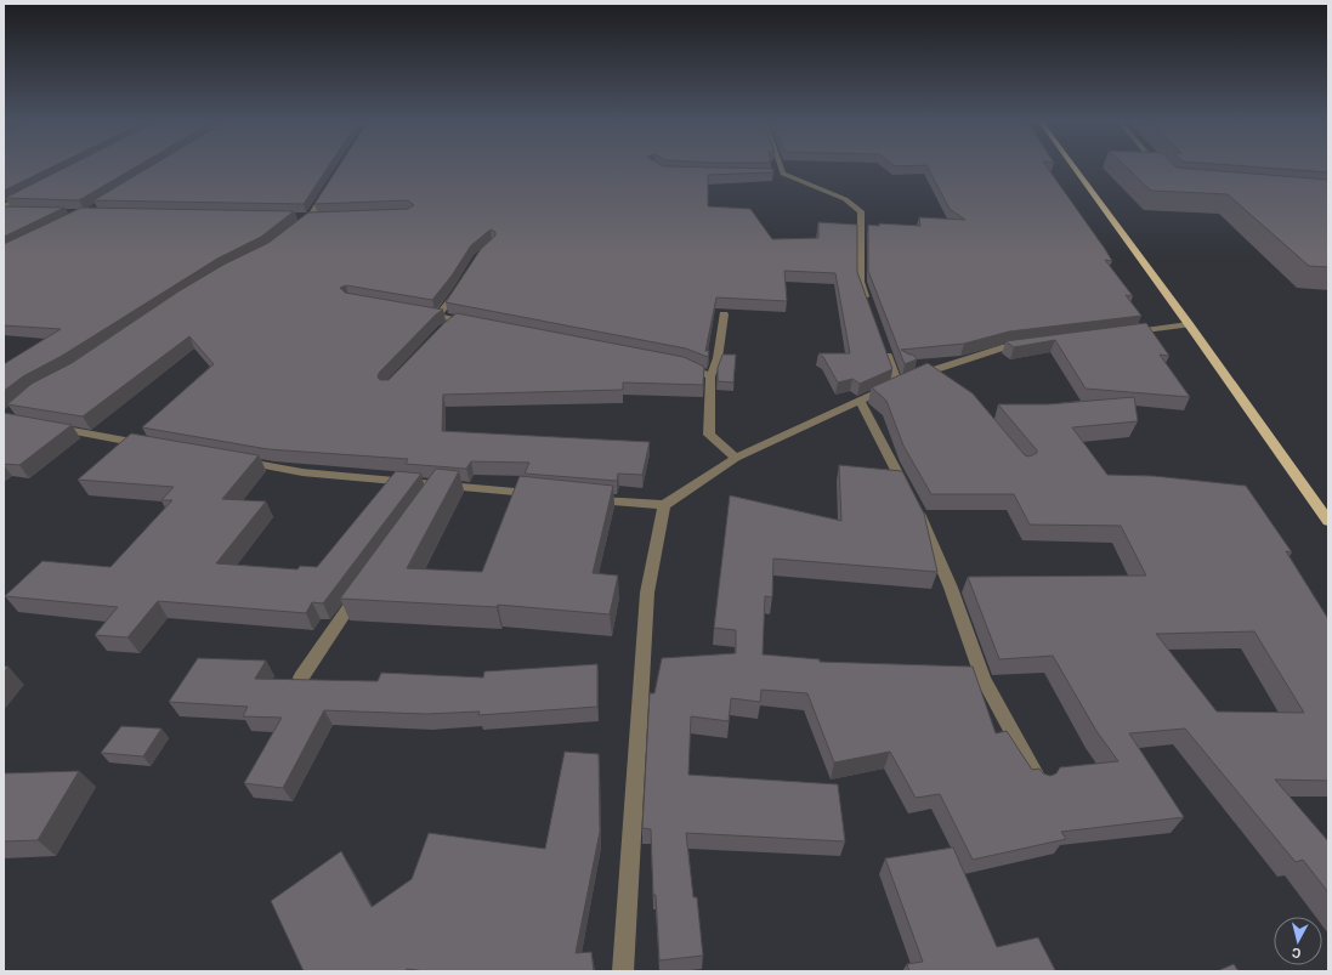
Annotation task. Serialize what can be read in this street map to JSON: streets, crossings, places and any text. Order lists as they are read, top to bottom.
{
  "north": "bottom"
}
